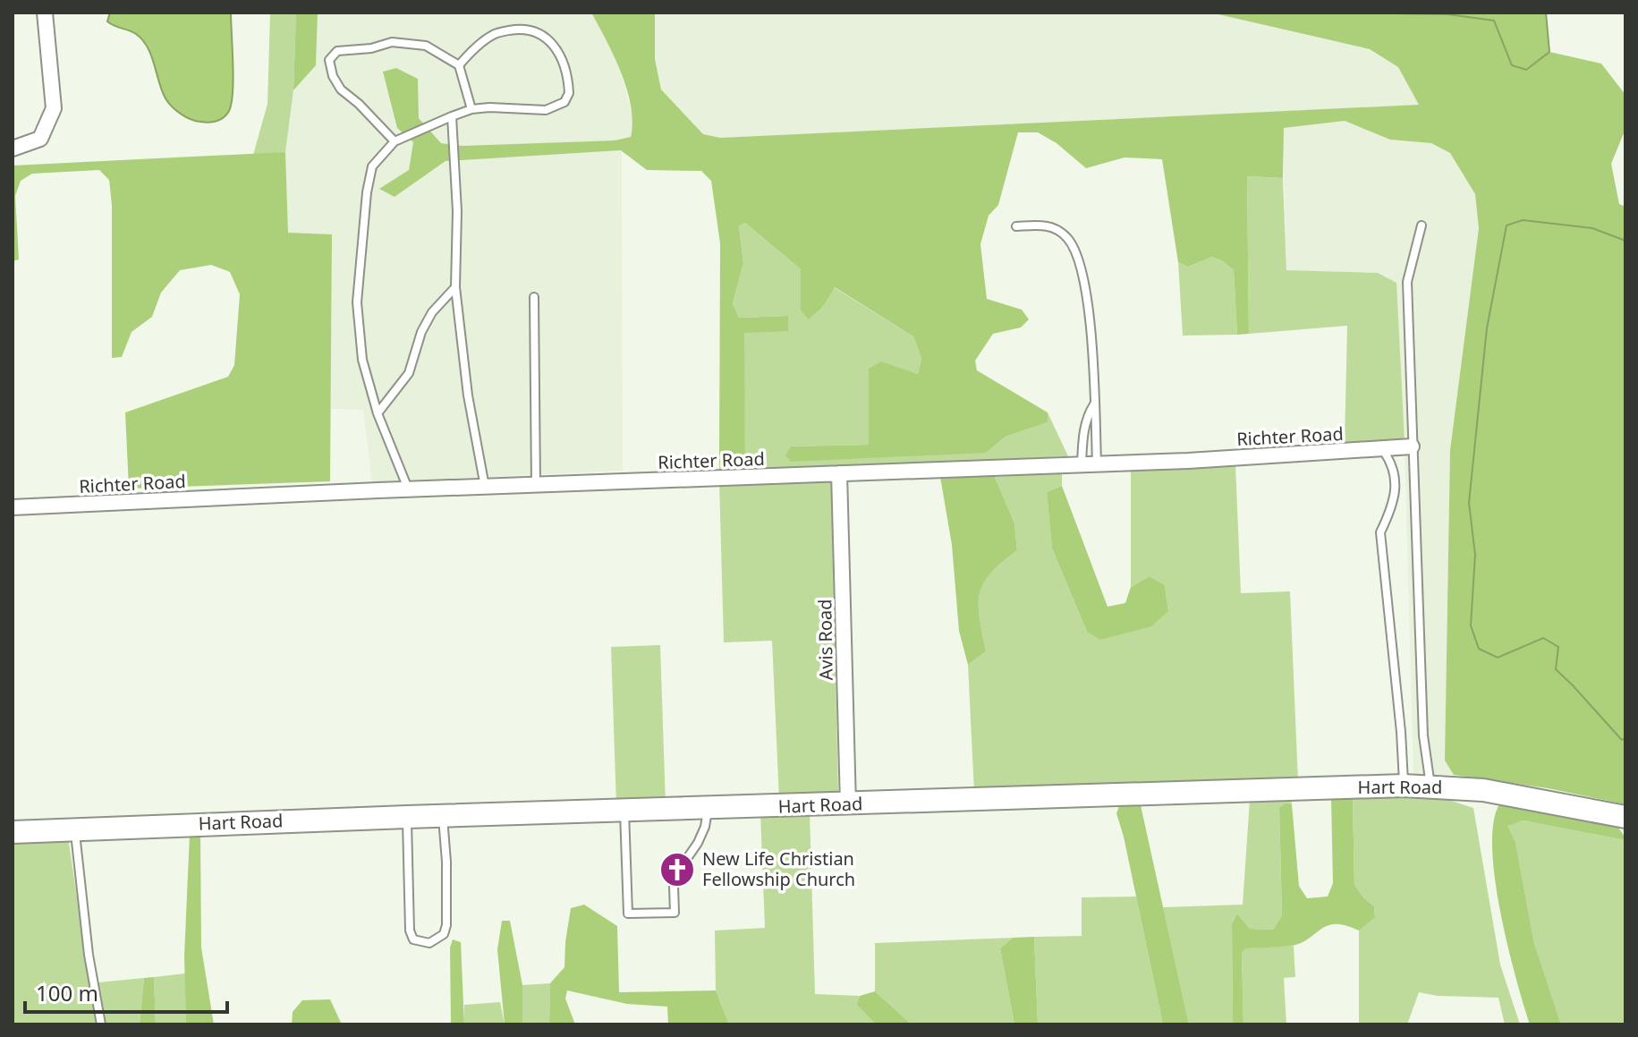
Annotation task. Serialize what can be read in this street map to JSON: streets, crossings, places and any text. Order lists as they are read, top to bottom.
{
  "streets": {
    "street": ["Richter Road", "Avis Road", "Hart Road"]
  },
  "crossings": [
    ["Richter Road", "Avis Road"],
    ["Avis Road", "Hart Road"]
  ],
  "places": {
    "church": ["New Life Christian Fellowship Church"]
  },
  "scale_bar": "100 m"
}
